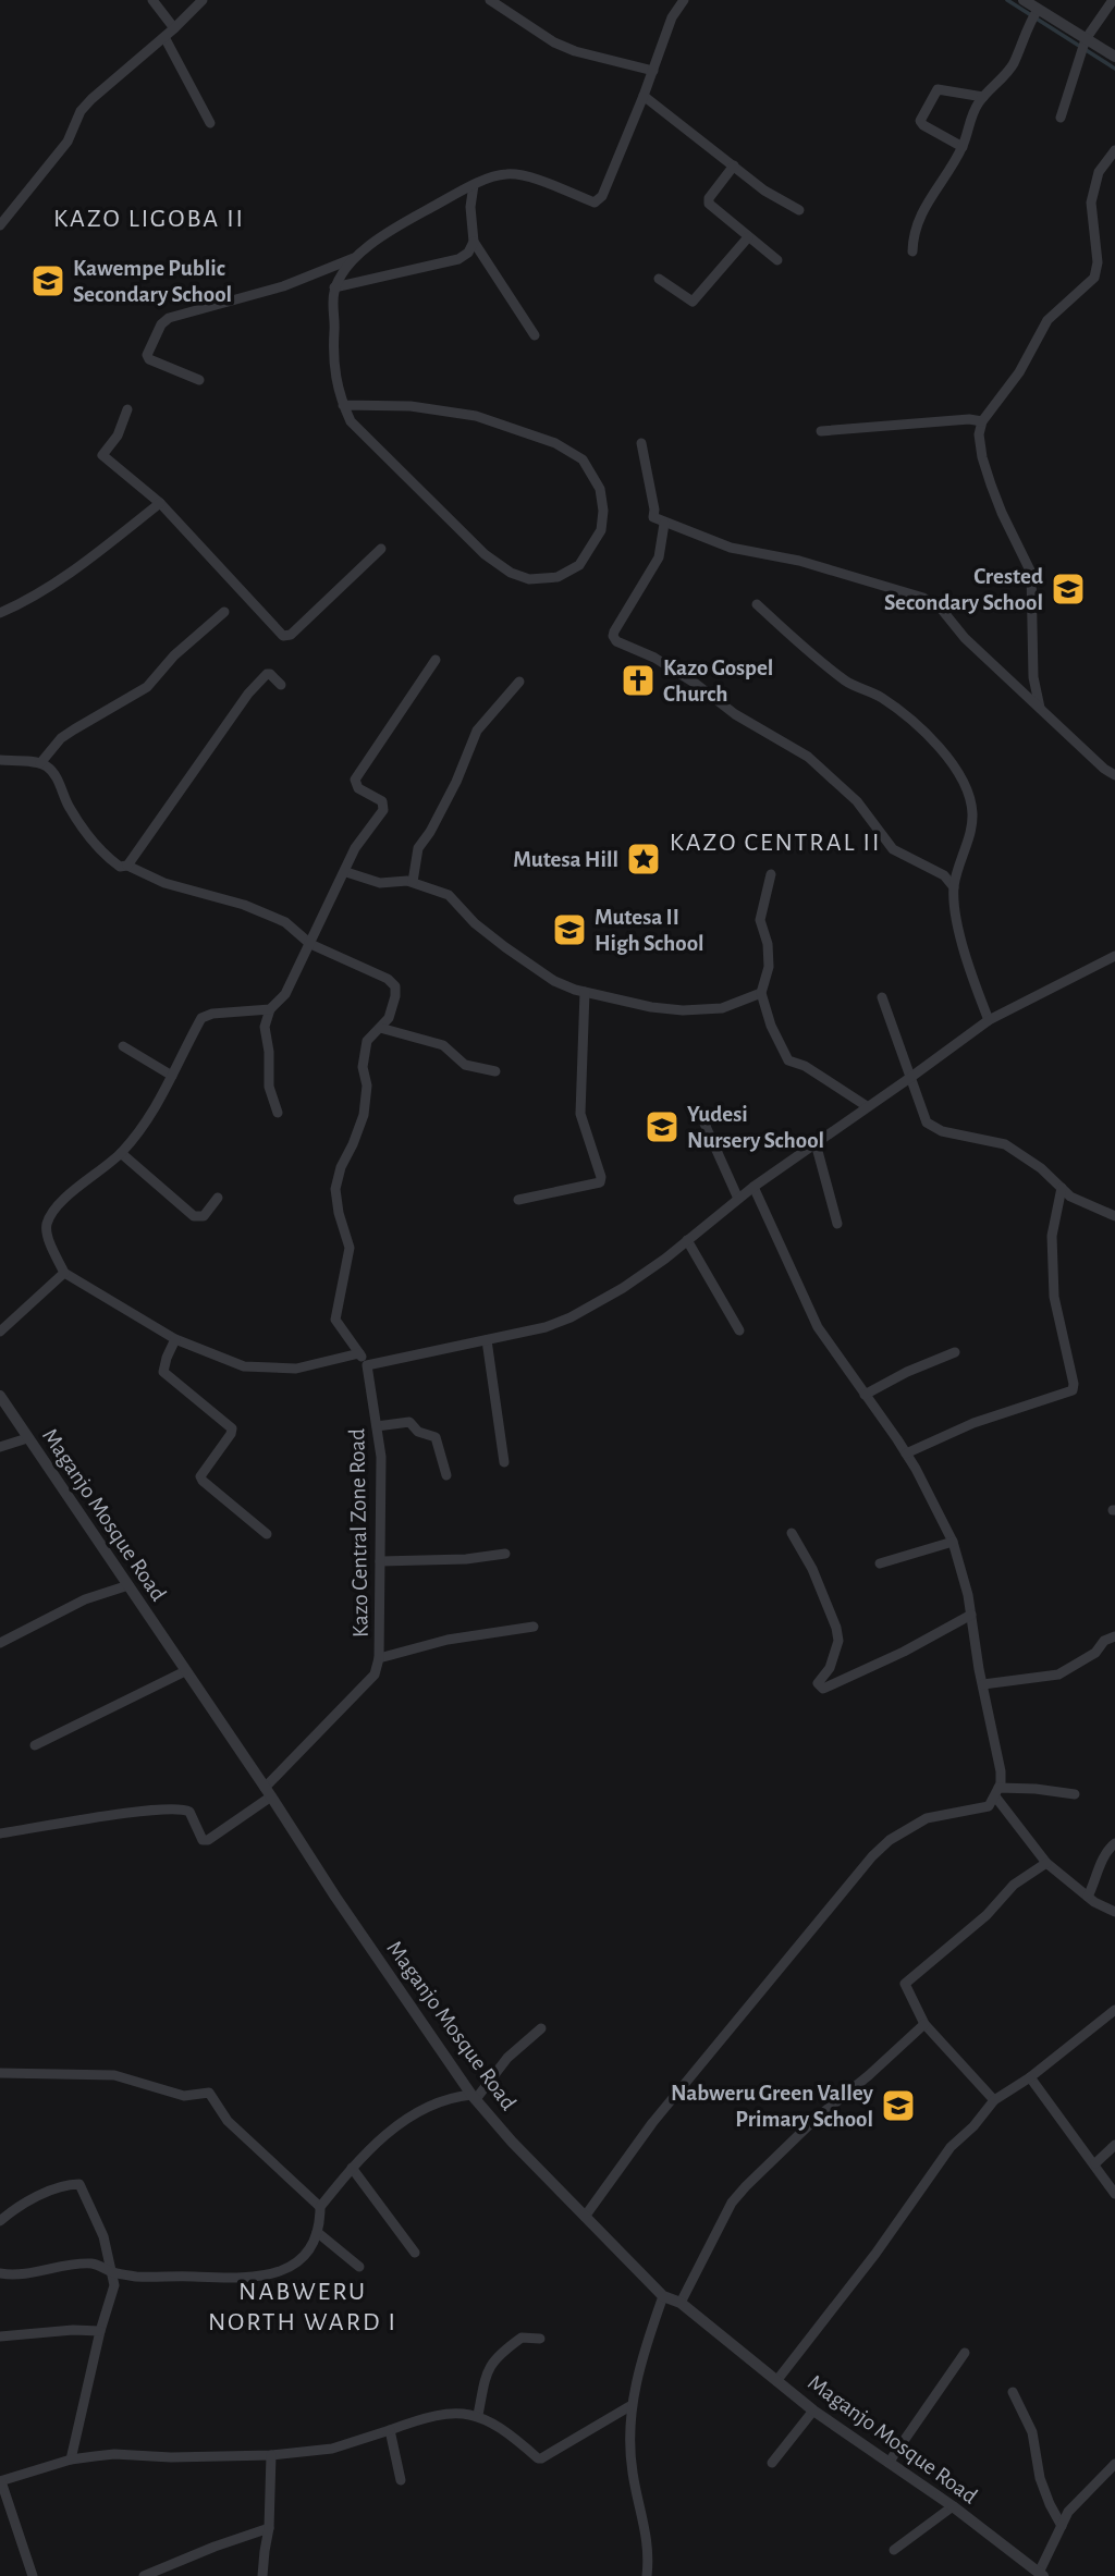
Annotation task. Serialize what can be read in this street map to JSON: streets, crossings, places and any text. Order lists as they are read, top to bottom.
{
  "streets": {
    "street": ["Maganjo Mosque Road", "Kazo Central Zone Road"]
  },
  "crossings": [
    ["Maganjo Mosque Road", "Kazo Central Zone Road"]
  ],
  "districts": ["KAZO LIGOBA II", "KAZO CENTRAL II", "NABWERU NORTH WARD I"],
  "places": {
    "school or university": [
      "Kawempe Public Secondary School",
      "Crested Secondary School",
      "Mutesa II High School",
      "Yudesi Nursery School",
      "Nabweru Green Valley Primary School"
    ],
    "church": ["Kazo Gospel Church"],
    "place": ["Mutesa Hill"]
  }
}
